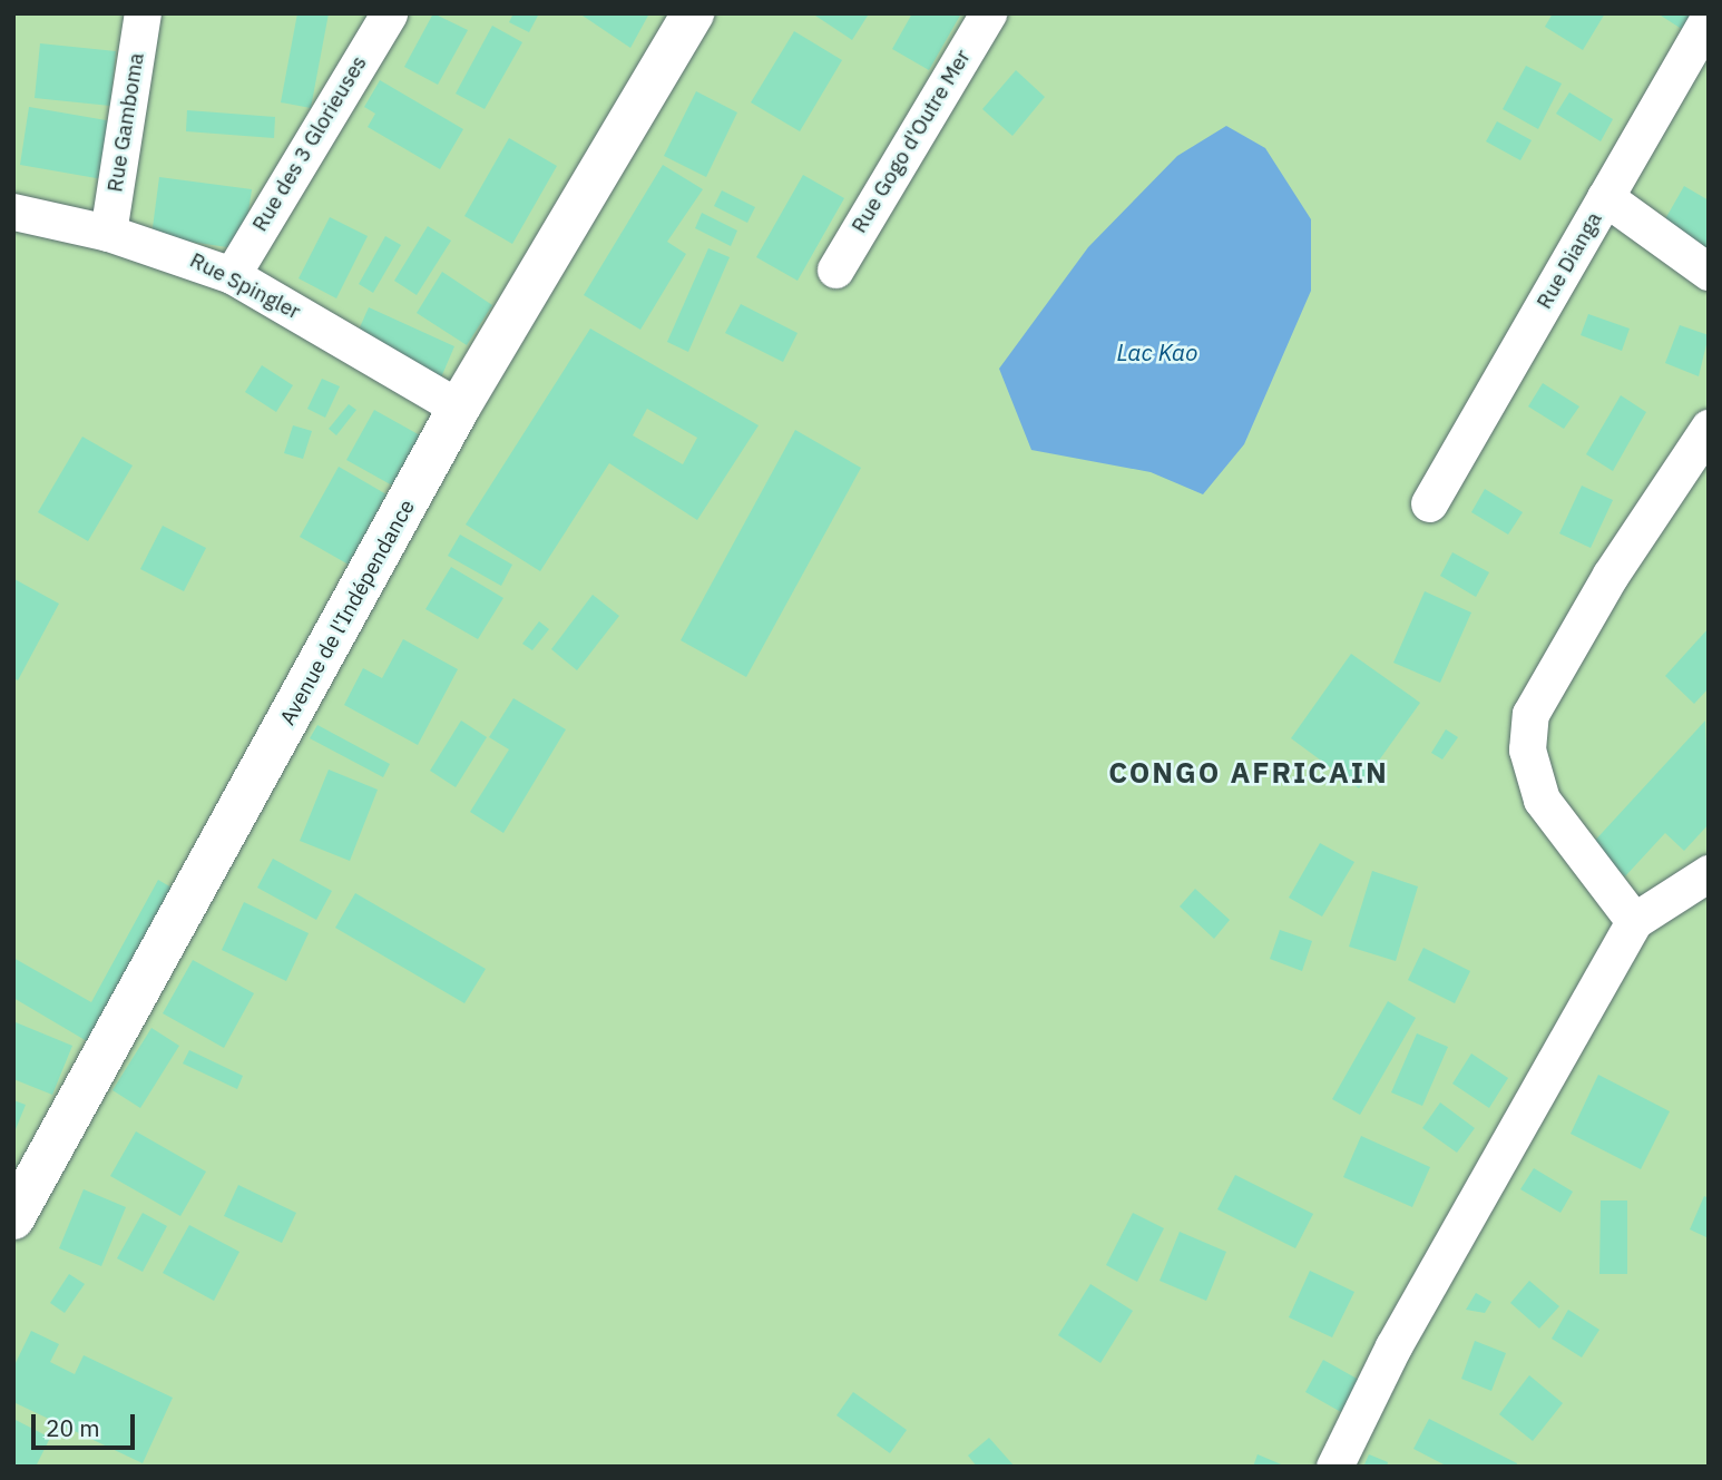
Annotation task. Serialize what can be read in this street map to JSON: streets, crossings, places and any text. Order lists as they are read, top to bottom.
{
  "streets": {
    "street": [
      "Rue Gamboma",
      "Rue Gogo d'Outre Mer",
      "Rue des 3 Glorieuses",
      "Rue Dianga",
      "Rue Spingler",
      "Avenue de l'Indépendance"
    ]
  },
  "crossings": [
    ["Rue Gamboma", "Rue Spingler"],
    ["Rue des 3 Glorieuses", "Rue Spingler"],
    ["Rue Spingler", "Avenue de l'Indépendance"]
  ],
  "districts": ["CONGO AFRICAIN"],
  "water": ["Lac Kao"],
  "scale_bar": "20 m"
}
